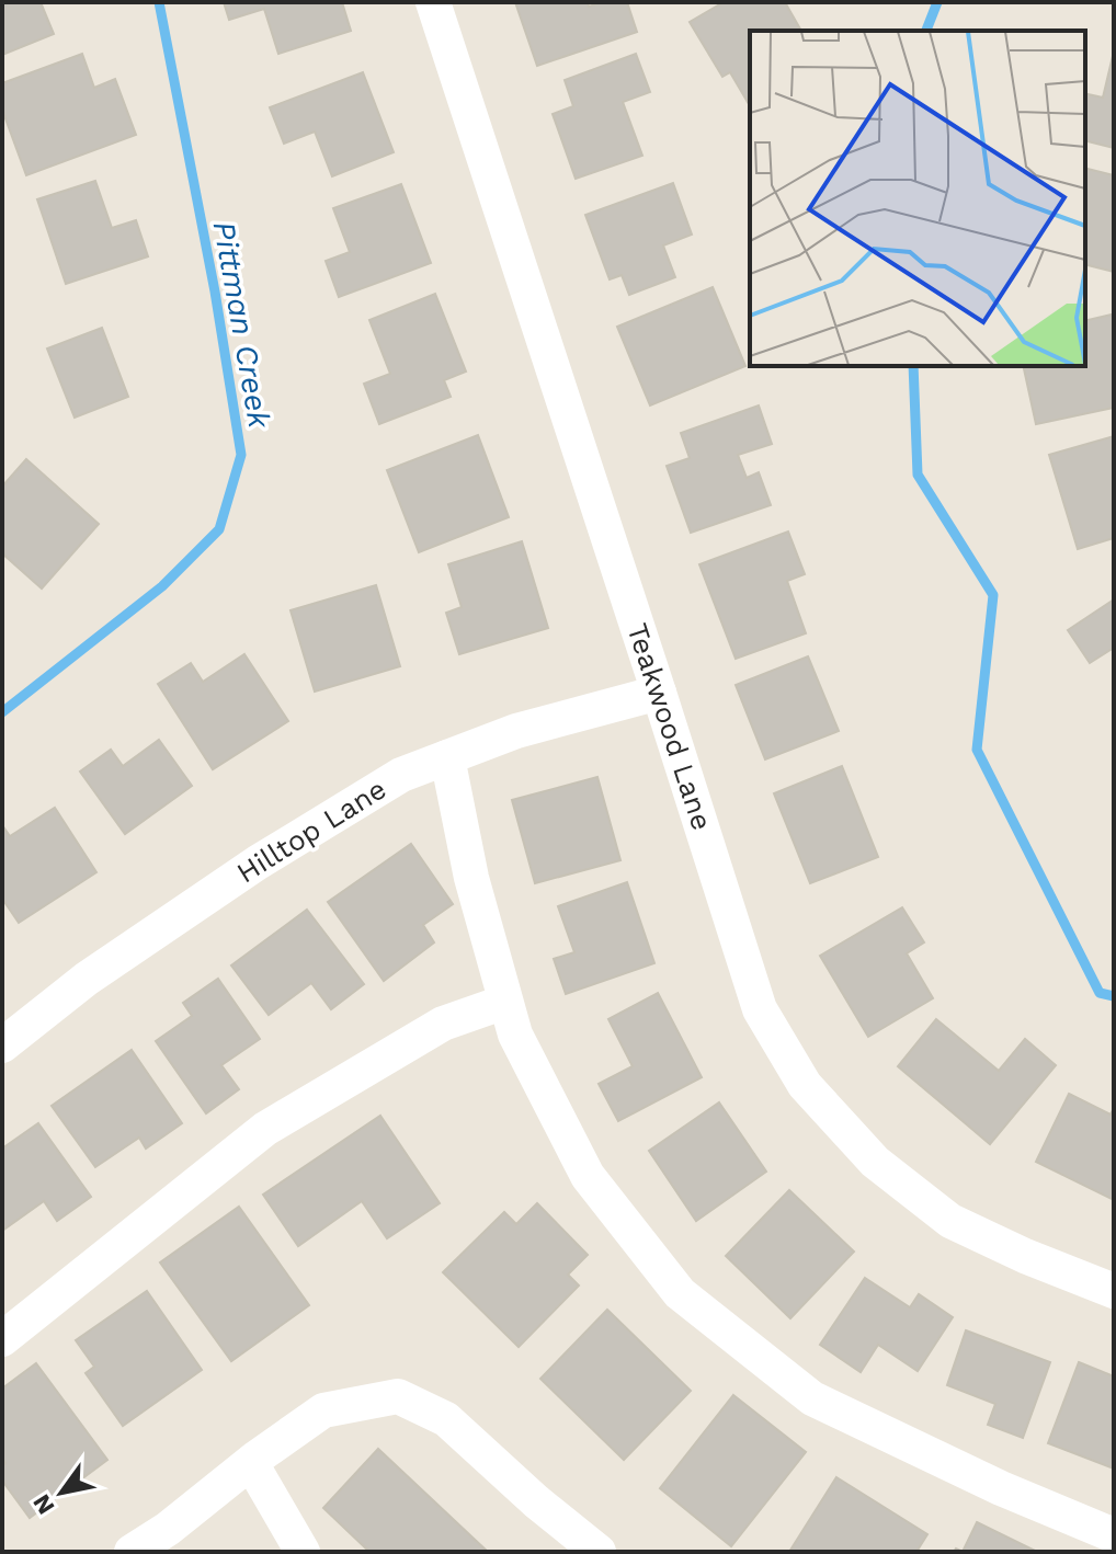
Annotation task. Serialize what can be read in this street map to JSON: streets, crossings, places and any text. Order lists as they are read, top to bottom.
{
  "streets": {
    "street": ["Teakwood Lane", "Hilltop Lane"]
  },
  "crossings": [
    ["Teakwood Lane", "Hilltop Lane"]
  ],
  "water": ["Pittman Creek"],
  "north": "bottom left"
}
